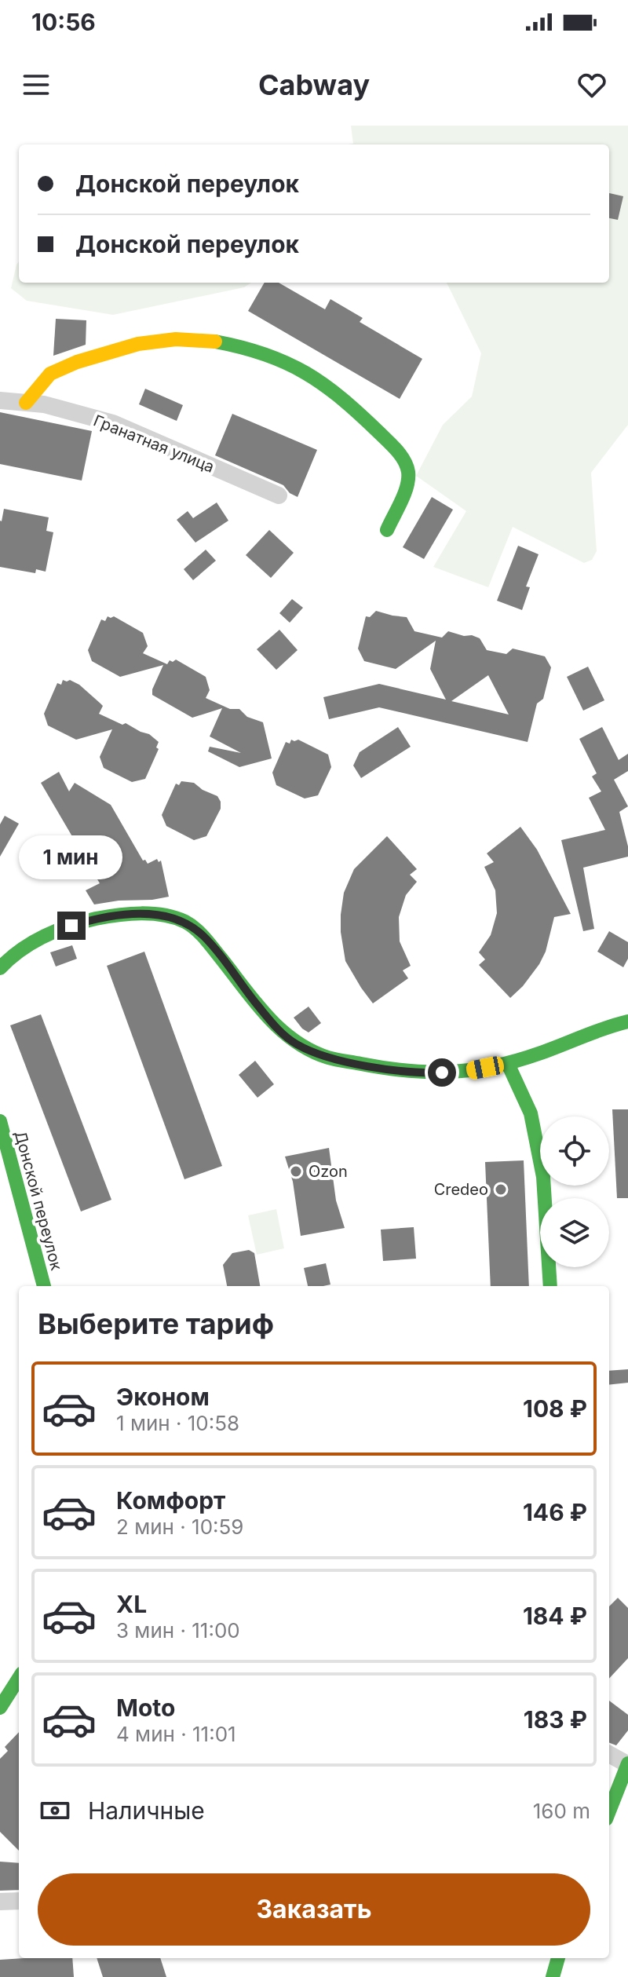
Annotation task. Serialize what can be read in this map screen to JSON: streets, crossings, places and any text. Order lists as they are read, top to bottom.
{
  "streets": {
    "street": ["Гранатная улица", "Донской переулок"]
  },
  "places": ["Ozon", "Credeo"],
  "page": {
    "status": "10:56",
    "header": "Cabway",
    "banner": ["Донской переулок", "Донской переулок"],
    "bubble": "1 мин",
    "heading": "Выберите тариф",
    "list": [
      {
        "name": "Эконом",
        "note": "1 мин · 10:58",
        "value": "108 ₽"
      },
      {
        "name": "Комфорт",
        "note": "2 мин · 10:59",
        "value": "146 ₽"
      },
      {
        "name": "XL",
        "note": "3 мин · 11:00",
        "value": "184 ₽"
      },
      {
        "name": "Moto",
        "note": "4 мин · 11:01",
        "value": "183 ₽"
      }
    ],
    "pay": ["Наличные", "160 m"],
    "buttons": "Заказать"
  }
}
